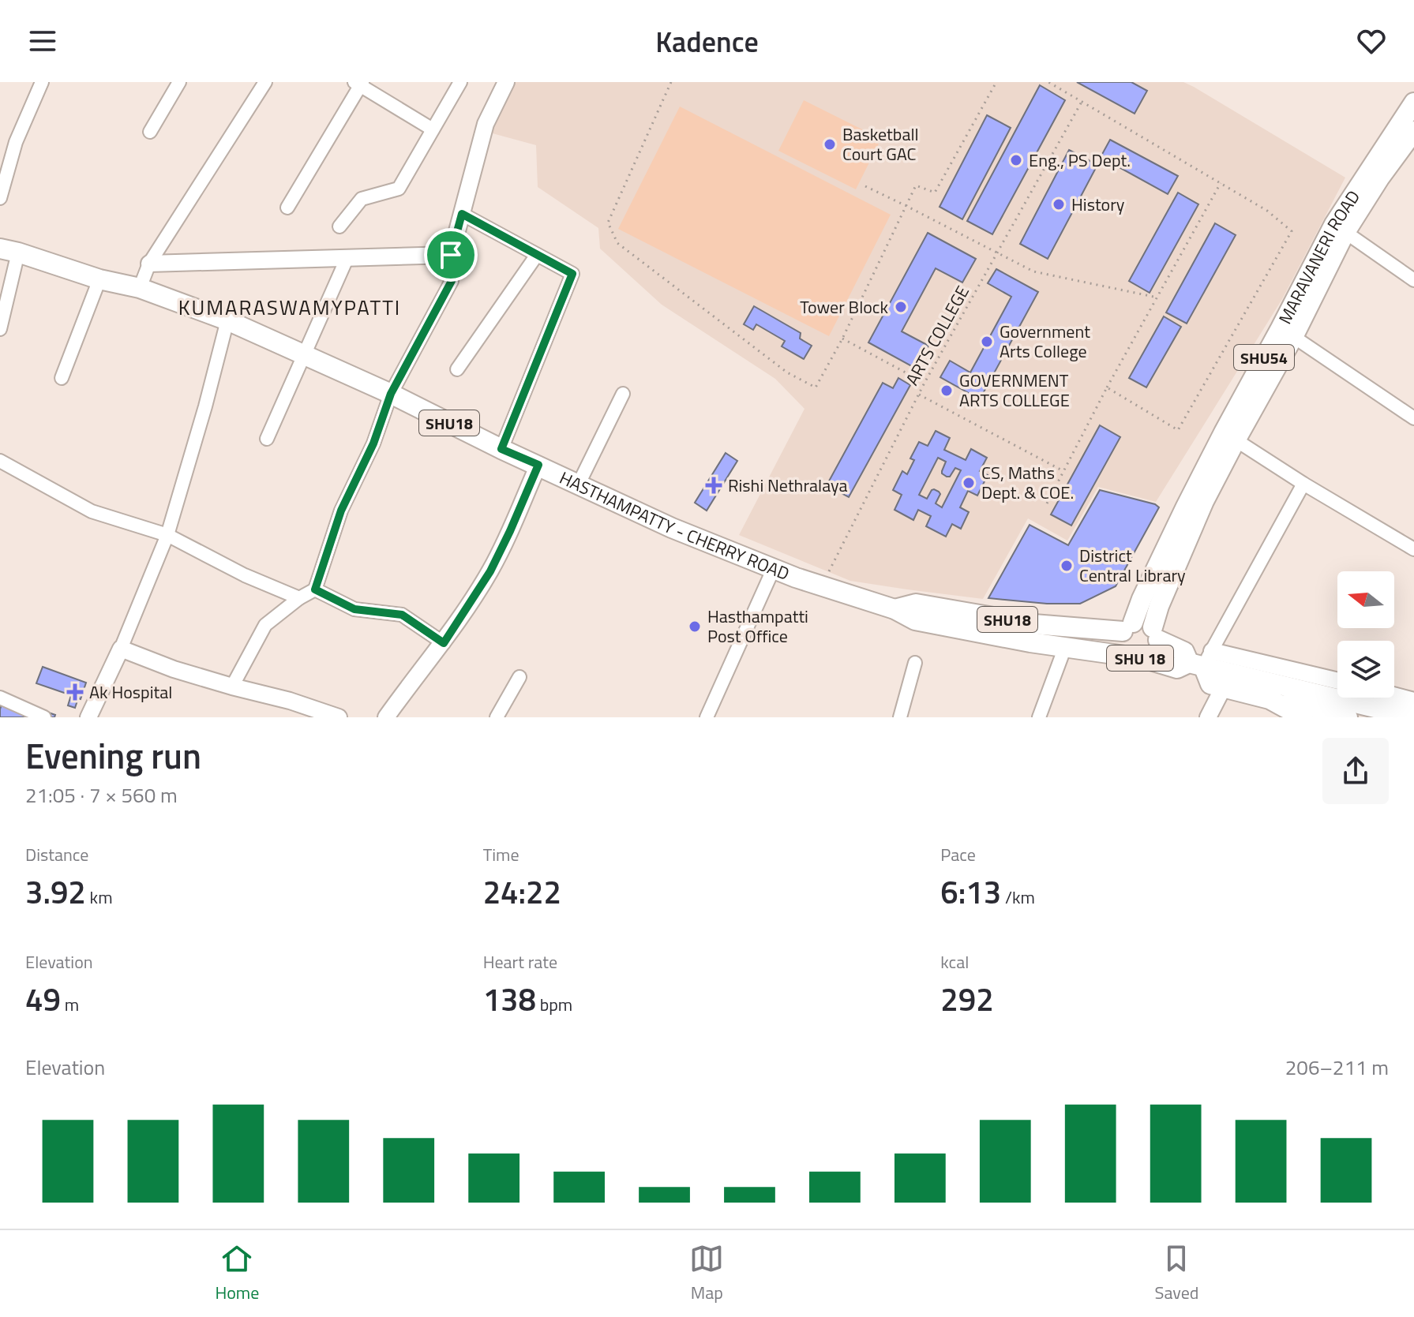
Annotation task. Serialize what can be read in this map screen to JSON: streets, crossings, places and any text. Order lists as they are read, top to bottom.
{
  "streets": {
    "main road": [
      "MARAVANERI ROAD",
      "SHU54",
      "SHU18",
      "HASTHAMPATTY - CHERRY ROAD",
      "SHU 18"
    ],
    "path": ["ARTS COLLEGE"]
  },
  "crossings": [
    ["MARAVANERI ROAD", "HASTHAMPATTY - CHERRY ROAD"],
    ["MARAVANERI ROAD", "SHU 18"],
    ["ARTS COLLEGE", "HASTHAMPATTY - CHERRY ROAD"],
    ["HASTHAMPATTY - CHERRY ROAD", "SHU 18"]
  ],
  "districts": ["KUMARASWAMYPATTI"],
  "places": {
    "other": [
      "Basketball Court GAC",
      "Eng., PS Dept.",
      "History",
      "Tower Block",
      "Government Arts College",
      "GOVERNMENT ARTS COLLEGE",
      "CS, Maths Dept. & COE.",
      "District Central Library",
      "Hasthampatti Post Office"
    ],
    "health": ["Rishi Nethralaya", "Ak Hospital"]
  },
  "north": "left",
  "page": {
    "header": "Kadence",
    "heading": ["Evening run", "21:05 · 7 × 560 m"],
    "stats": [
      ["Distance", "3.92 km"],
      ["Time", "24:22"],
      ["Pace", "6:13 /km"],
      ["Elevation", "49 m"],
      ["Heart rate", "138 bpm"],
      ["kcal", "292"]
    ],
    "chart": ["Elevation", "206–211 m"],
    "tabs": ["Home", "Map", "Saved"]
  }
}
